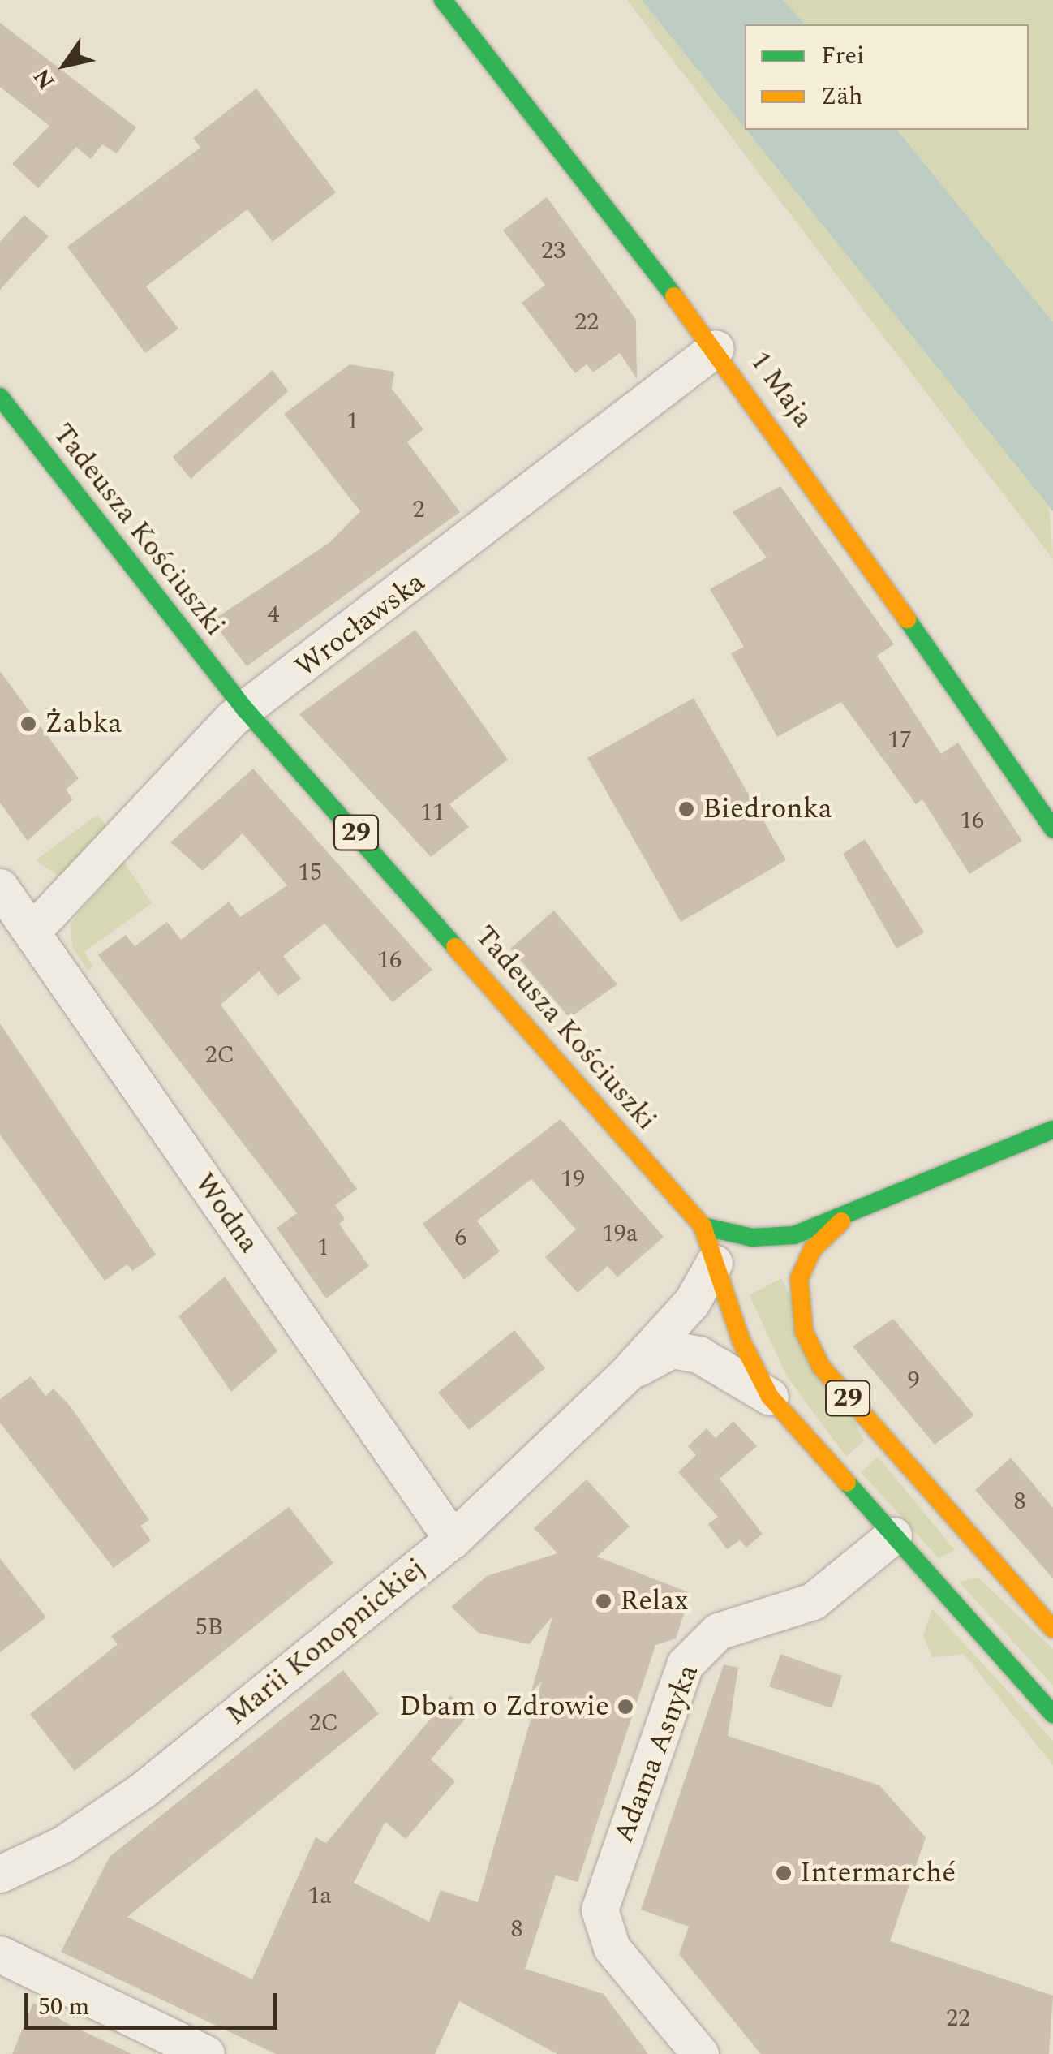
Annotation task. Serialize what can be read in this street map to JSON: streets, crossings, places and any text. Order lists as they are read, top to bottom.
{
  "streets": {
    "main road": ["1 Maja", "Tadeusza Kościuszki", "29"],
    "street": [
      "Wrocławska",
      "Wodna",
      "Marii Konopnickiej",
      "Adama Asnyka"
    ]
  },
  "crossings": [
    ["1 Maja", "Wrocławska"],
    ["Tadeusza Kościuszki", "Wrocławska"],
    ["Tadeusza Kościuszki", "Marii Konopnickiej"],
    ["Tadeusza Kościuszki", "Adama Asnyka"],
    ["Wrocławska", "Wodna"],
    ["Wodna", "Marii Konopnickiej"]
  ],
  "places": [
    "Żabka",
    "Biedronka",
    "Relax",
    "Dbam o Zdrowie",
    "Intermarché"
  ],
  "house_numbers": [
    "23",
    "22",
    "1",
    "2",
    "4",
    "17",
    "11",
    "16",
    "15",
    "16",
    "2C",
    "19",
    "19a",
    "6",
    "1",
    "9",
    "8",
    "5B",
    "2C",
    "1a",
    "8",
    "22"
  ],
  "legend": ["Frei", "Zäh"],
  "scale_bar": "50 m",
  "north": "bottom left"
}
